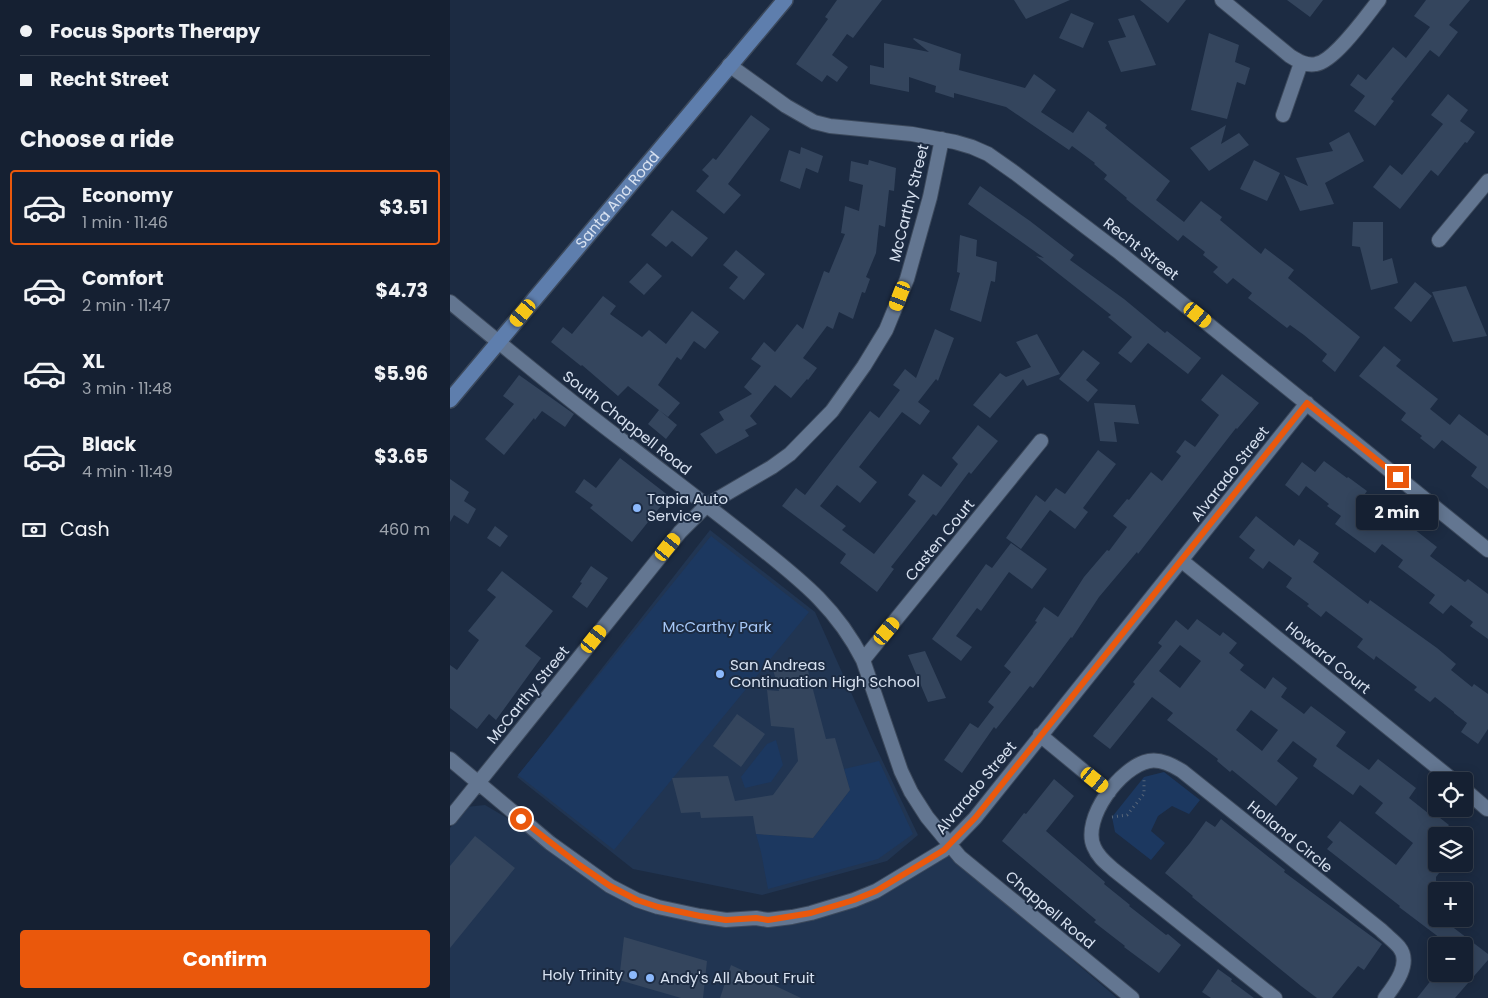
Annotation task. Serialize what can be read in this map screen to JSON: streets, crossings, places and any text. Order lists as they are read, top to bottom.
{
  "streets": {
    "street": [
      "Santa Ana Road",
      "McCarthy Street",
      "Recht Street",
      "South Chappell Road",
      "Alvarado Street",
      "Casten Court",
      "Howard Court",
      "Holland Circle",
      "Chappell Road"
    ]
  },
  "crossings": [
    ["Santa Ana Road", "Recht Street"],
    ["Santa Ana Road", "South Chappell Road"],
    ["McCarthy Street", "Recht Street"],
    ["McCarthy Street", "South Chappell Road"],
    ["McCarthy Street", "Alvarado Street"],
    ["Recht Street", "Alvarado Street"],
    ["South Chappell Road", "Alvarado Street"],
    ["South Chappell Road", "Casten Court"],
    ["South Chappell Road", "Chappell Road"],
    ["Alvarado Street", "Howard Court"],
    ["Alvarado Street", "Chappell Road"]
  ],
  "parks": ["McCarthy Park"],
  "places": [
    "Tapia Auto Service",
    "San Andreas Continuation High School",
    "Holy Trinity",
    "Andy's All About Fruit"
  ],
  "page": {
    "banner": ["Focus Sports Therapy", "Recht Street"],
    "heading": "Choose a ride",
    "list": [
      {
        "name": "Economy",
        "note": "1 min · 11:46",
        "value": "$3.51"
      },
      {
        "name": "Comfort",
        "note": "2 min · 11:47",
        "value": "$4.73"
      },
      {
        "name": "XL",
        "note": "3 min · 11:48",
        "value": "$5.96"
      },
      {
        "name": "Black",
        "note": "4 min · 11:49",
        "value": "$3.65"
      }
    ],
    "bubble": "2 min",
    "pay": ["Cash", "460 m"],
    "map_buttons": ["+", "−"],
    "buttons": "Confirm"
  }
}
